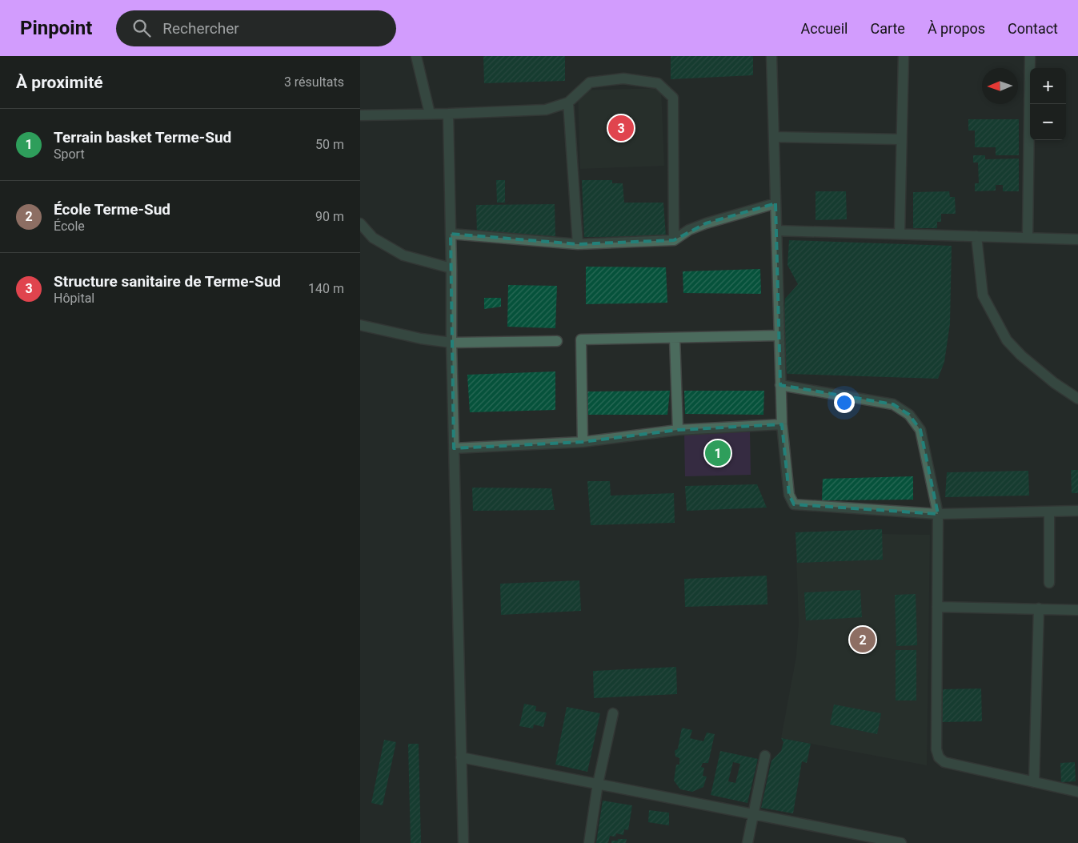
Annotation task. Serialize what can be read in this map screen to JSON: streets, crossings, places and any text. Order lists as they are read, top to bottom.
{
  "north": "left",
  "page": {
    "header": "Pinpoint",
    "search": "Rechercher",
    "nav": [
      "Accueil",
      "Carte",
      "À propos",
      "Contact"
    ],
    "heading": ["À proximité", "3 résultats"],
    "map_buttons": ["+", "−"],
    "list": [
      {
        "mark": "1",
        "name": "Terrain basket Terme-Sud",
        "note": "Sport",
        "value": "50 m"
      },
      {
        "mark": "2",
        "name": "École Terme-Sud",
        "note": "École",
        "value": "90 m"
      },
      {
        "mark": "3",
        "name": "Structure sanitaire de Terme-Sud",
        "note": "Hôpital",
        "value": "140 m"
      }
    ],
    "pins": ["3", "1", "2"]
  }
}
